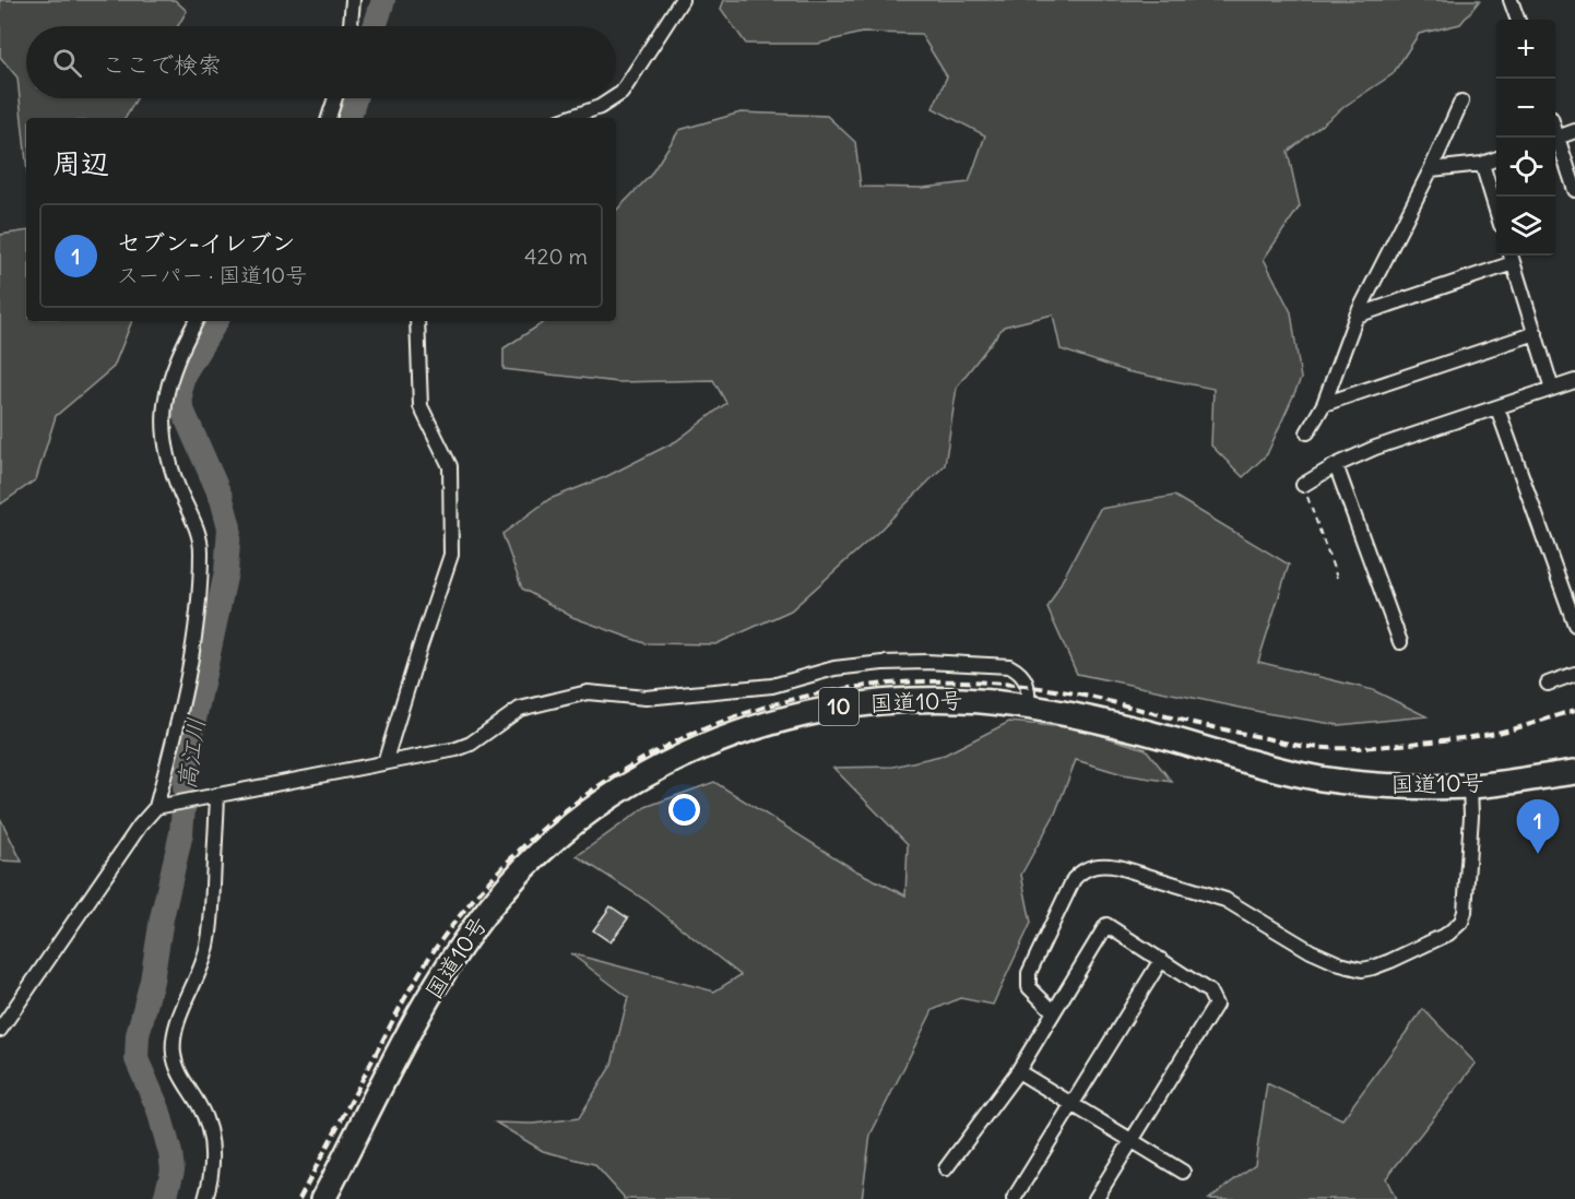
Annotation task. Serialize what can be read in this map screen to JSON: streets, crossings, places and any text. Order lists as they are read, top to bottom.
{
  "streets": {
    "highway": ["国道10号", "10"]
  },
  "water": ["高江川"],
  "page": {
    "map_buttons": ["+", "−"],
    "search": "ここで検索",
    "heading": "周辺",
    "list": [
      {
        "mark": "1",
        "name": "セブン-イレブン",
        "note": "スーパー · 国道10号",
        "value": "420 m"
      }
    ],
    "pins": "1"
  }
}
